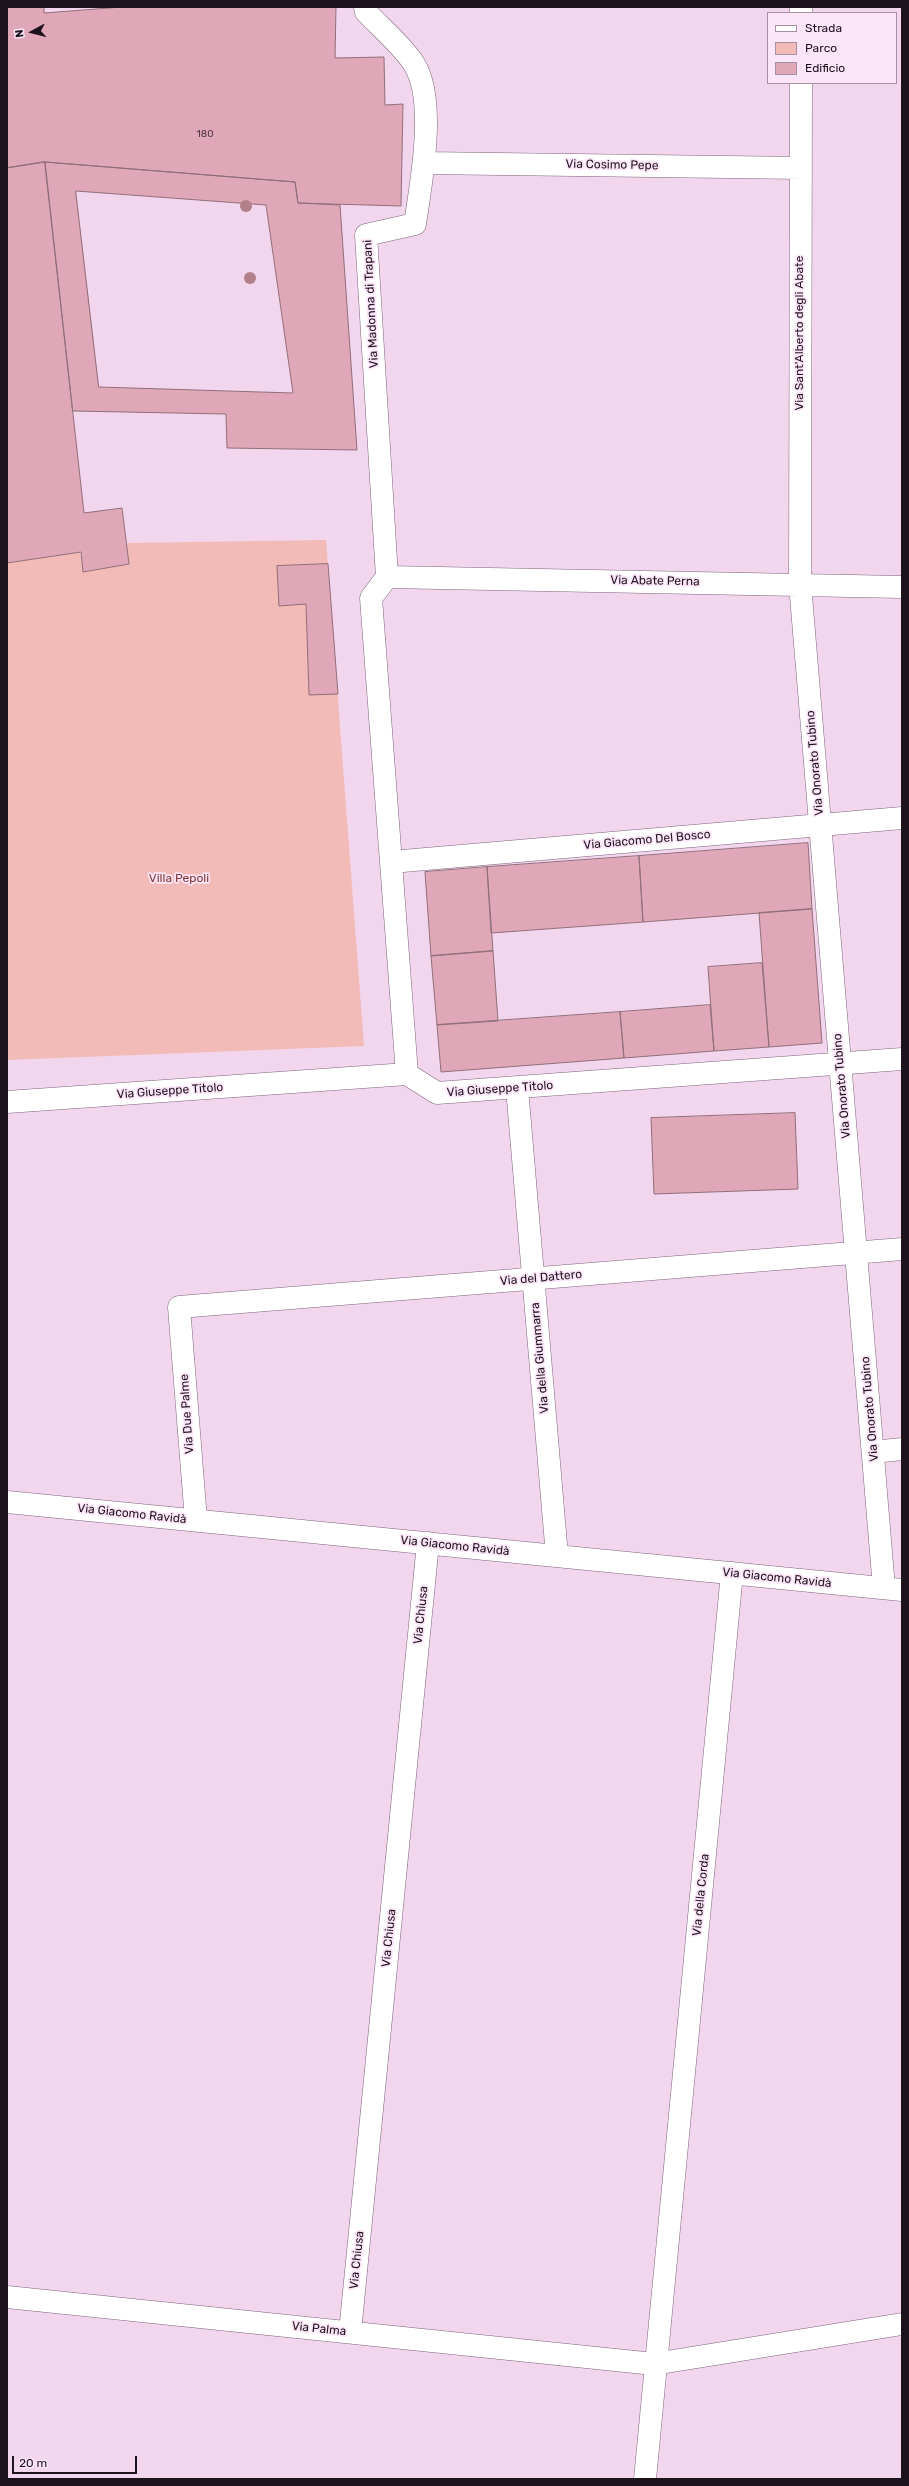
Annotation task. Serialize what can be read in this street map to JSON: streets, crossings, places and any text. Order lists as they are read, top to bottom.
{
  "streets": {
    "street": [
      "Via Cosimo Pepe",
      "Via Madonna di Trapani",
      "Via Sant'Alberto degli Abate",
      "Via Abate Perna",
      "Via Onorato Tubino",
      "Via Giacomo Del Bosco",
      "Via Giuseppe Titolo",
      "Via del Dattero",
      "Via della Giummarra",
      "Via Due Palme",
      "Via Giacomo Ravidà",
      "Via Chiusa",
      "Via della Corda",
      "Via Palma"
    ]
  },
  "crossings": [
    ["Via Cosimo Pepe", "Via Madonna di Trapani"],
    ["Via Cosimo Pepe", "Via Sant'Alberto degli Abate"],
    ["Via Madonna di Trapani", "Via Abate Perna"],
    ["Via Sant'Alberto degli Abate", "Via Abate Perna"],
    ["Via Sant'Alberto degli Abate", "Via Onorato Tubino"],
    ["Via Abate Perna", "Via Onorato Tubino"],
    ["Via Onorato Tubino", "Via Giacomo Del Bosco"],
    ["Via Onorato Tubino", "Via Giuseppe Titolo"],
    ["Via Onorato Tubino", "Via del Dattero"],
    ["Via Onorato Tubino", "Via Giacomo Ravidà"],
    ["Via Giuseppe Titolo", "Via della Giummarra"],
    ["Via del Dattero", "Via della Giummarra"],
    ["Via del Dattero", "Via Due Palme"],
    ["Via della Giummarra", "Via Giacomo Ravidà"],
    ["Via Due Palme", "Via Giacomo Ravidà"],
    ["Via Giacomo Ravidà", "Via Chiusa"],
    ["Via Giacomo Ravidà", "Via della Corda"],
    ["Via Chiusa", "Via Palma"],
    ["Via della Corda", "Via Palma"]
  ],
  "parks": ["Villa Pepoli"],
  "house_numbers": ["180"],
  "legend": ["Strada", "Parco", "Edificio"],
  "scale_bar": "20 m",
  "north": "left"
}
